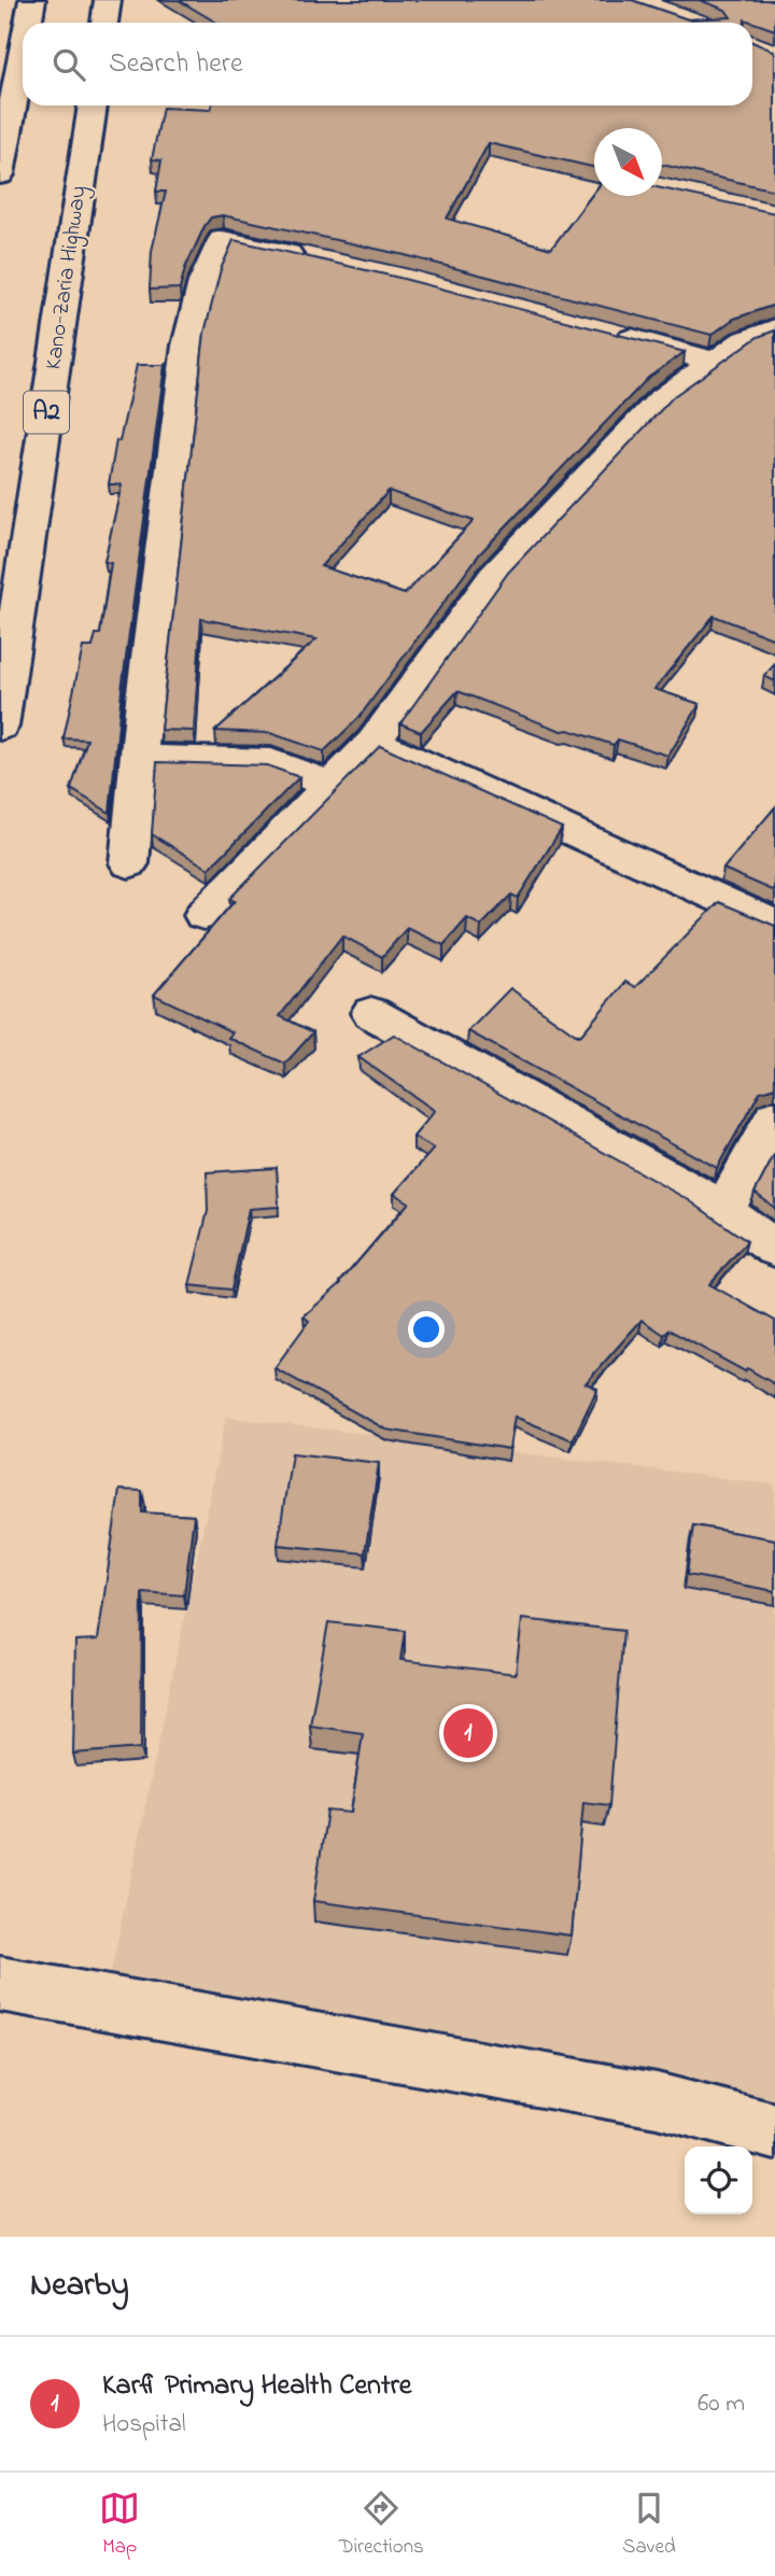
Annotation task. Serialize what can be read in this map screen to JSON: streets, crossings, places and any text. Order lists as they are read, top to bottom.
{
  "streets": {
    "main road": ["Kano-Zaria Highway", "A2"]
  },
  "north": "bottom right",
  "page": {
    "search": "Search here",
    "pins": "1",
    "heading": "Nearby",
    "list": [
      {
        "mark": "1",
        "name": "Karfi Primary Health Centre",
        "note": "Hospital",
        "value": "60 m"
      }
    ],
    "nav": ["Map", "Directions", "Saved"]
  }
}
